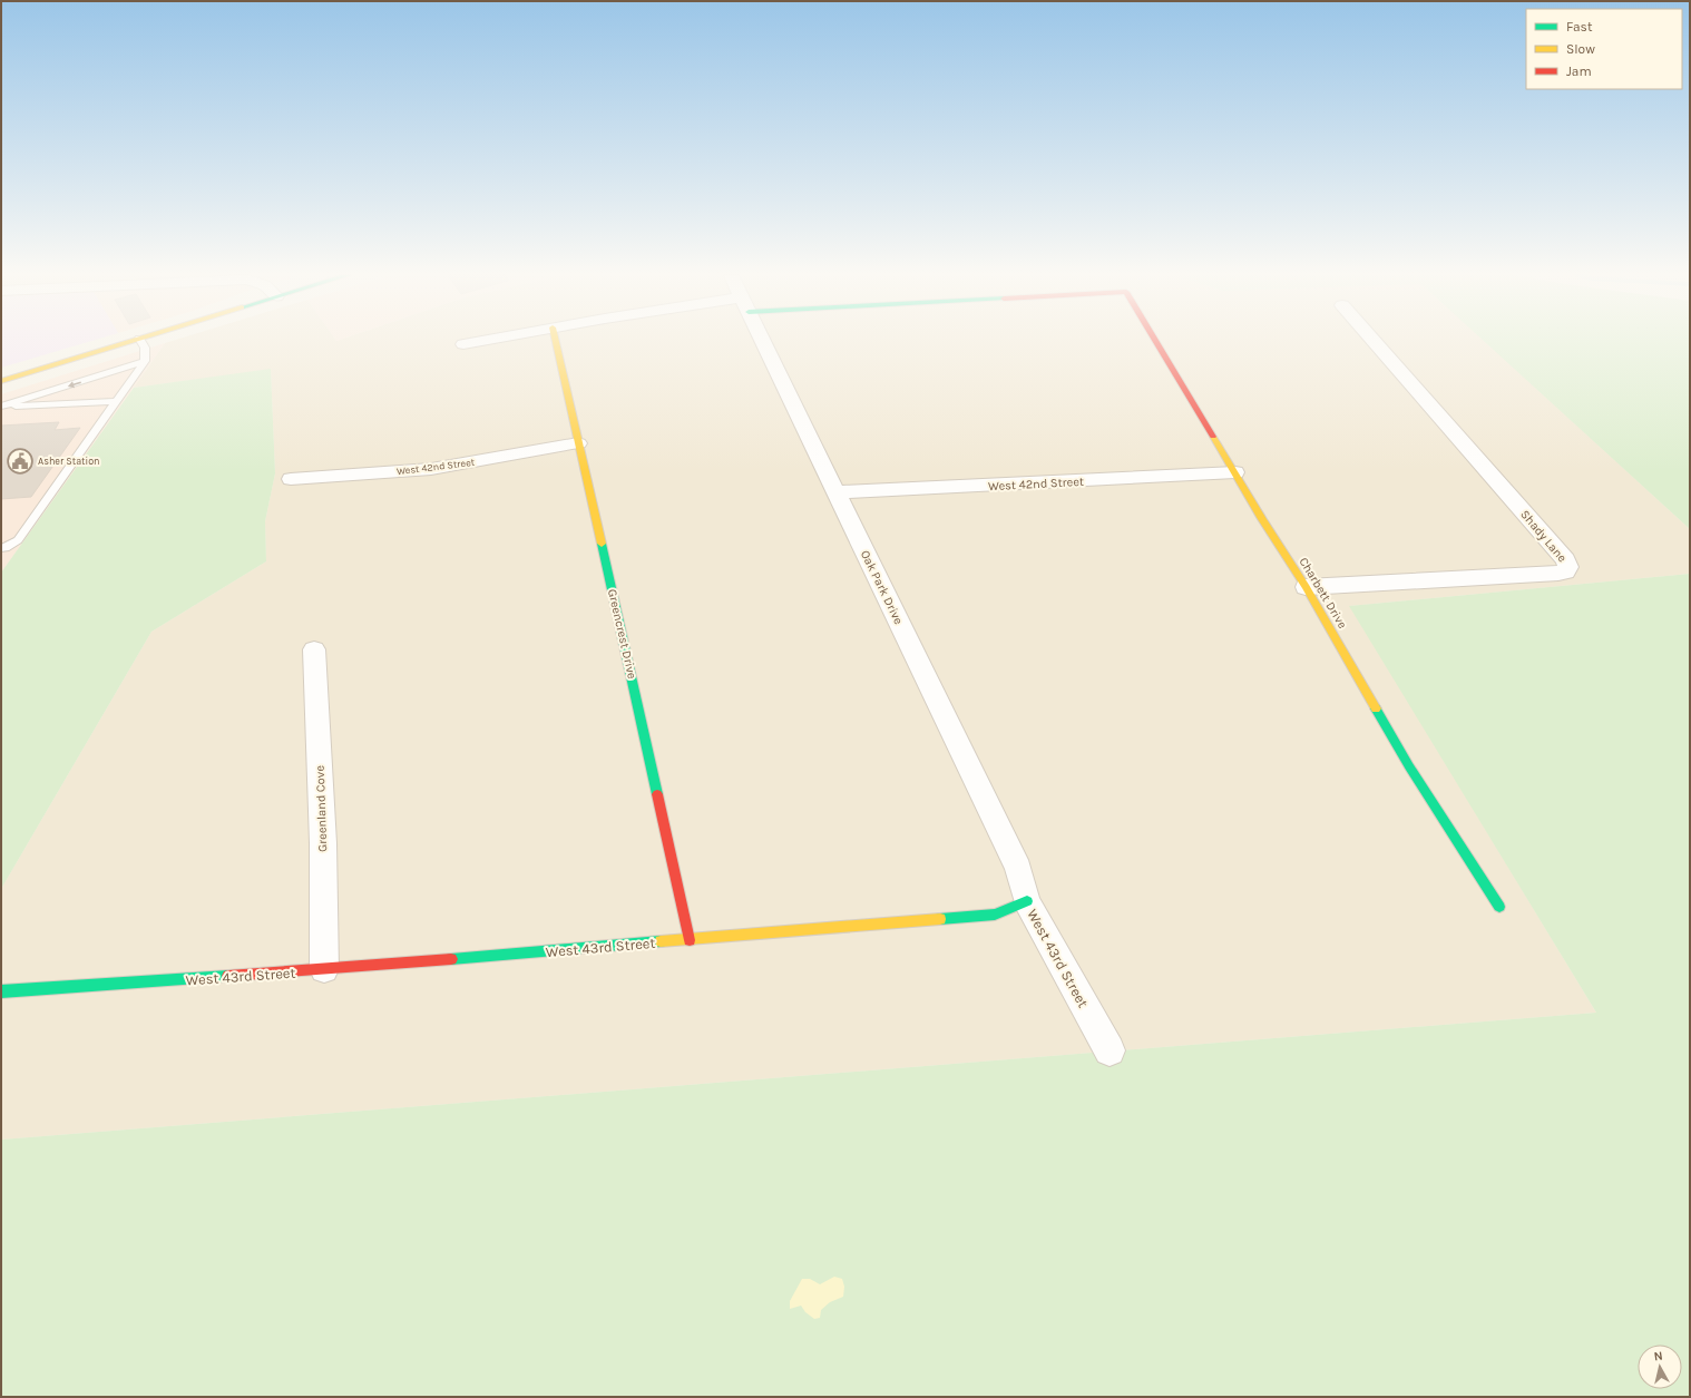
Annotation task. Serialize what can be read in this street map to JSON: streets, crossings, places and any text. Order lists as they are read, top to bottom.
{
  "streets": {
    "street": [
      "West 42nd Street",
      "Shady Lane",
      "Oak Park Drive",
      "Charbett Drive",
      "Greencrest Drive",
      "Greenland Cove",
      "West 43rd Street"
    ]
  },
  "crossings": [
    ["West 42nd Street", "Oak Park Drive"],
    ["West 42nd Street", "Charbett Drive"],
    ["West 42nd Street", "Greencrest Drive"],
    ["Shady Lane", "Charbett Drive"],
    ["Oak Park Drive", "West 43rd Street"],
    ["Greencrest Drive", "West 43rd Street"],
    ["Greenland Cove", "West 43rd Street"]
  ],
  "places": {
    "public building": ["Asher Station"]
  },
  "legend": ["Fast", "Slow", "Jam"],
  "north": "top"
}
